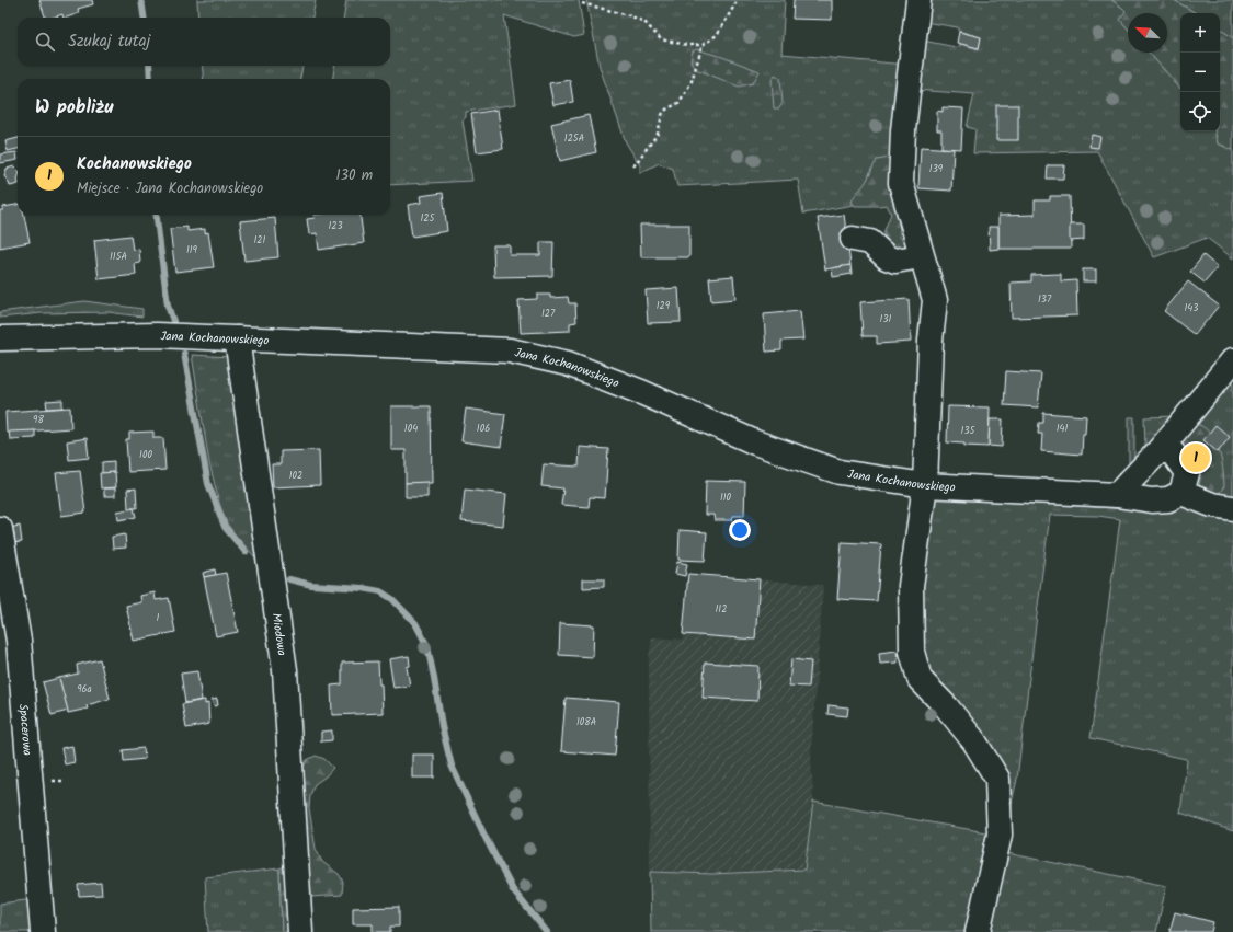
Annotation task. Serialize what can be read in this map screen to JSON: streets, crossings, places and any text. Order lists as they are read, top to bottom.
{
  "streets": {
    "street": ["Jana Kochanowskiego", "Miodowa", "Spacerowa"]
  },
  "crossings": [
    ["Jana Kochanowskiego", "Miodowa"]
  ],
  "house_numbers": [
    "125A",
    "139",
    "125",
    "123",
    "121",
    "119",
    "115A",
    "137",
    "129",
    "143",
    "127",
    "131",
    "98",
    "104",
    "106",
    "141",
    "135",
    "100",
    "102",
    "110",
    "112",
    "1",
    "96a",
    "108A"
  ],
  "north": "top left",
  "page": {
    "map_buttons": ["+", "−"],
    "search": "Szukaj tutaj",
    "heading": "W pobliżu",
    "list": [
      {
        "mark": "1",
        "name": "Kochanowskiego",
        "note": "Miejsce · Jana Kochanowskiego",
        "value": "130 m"
      }
    ],
    "pins": "1"
  }
}
